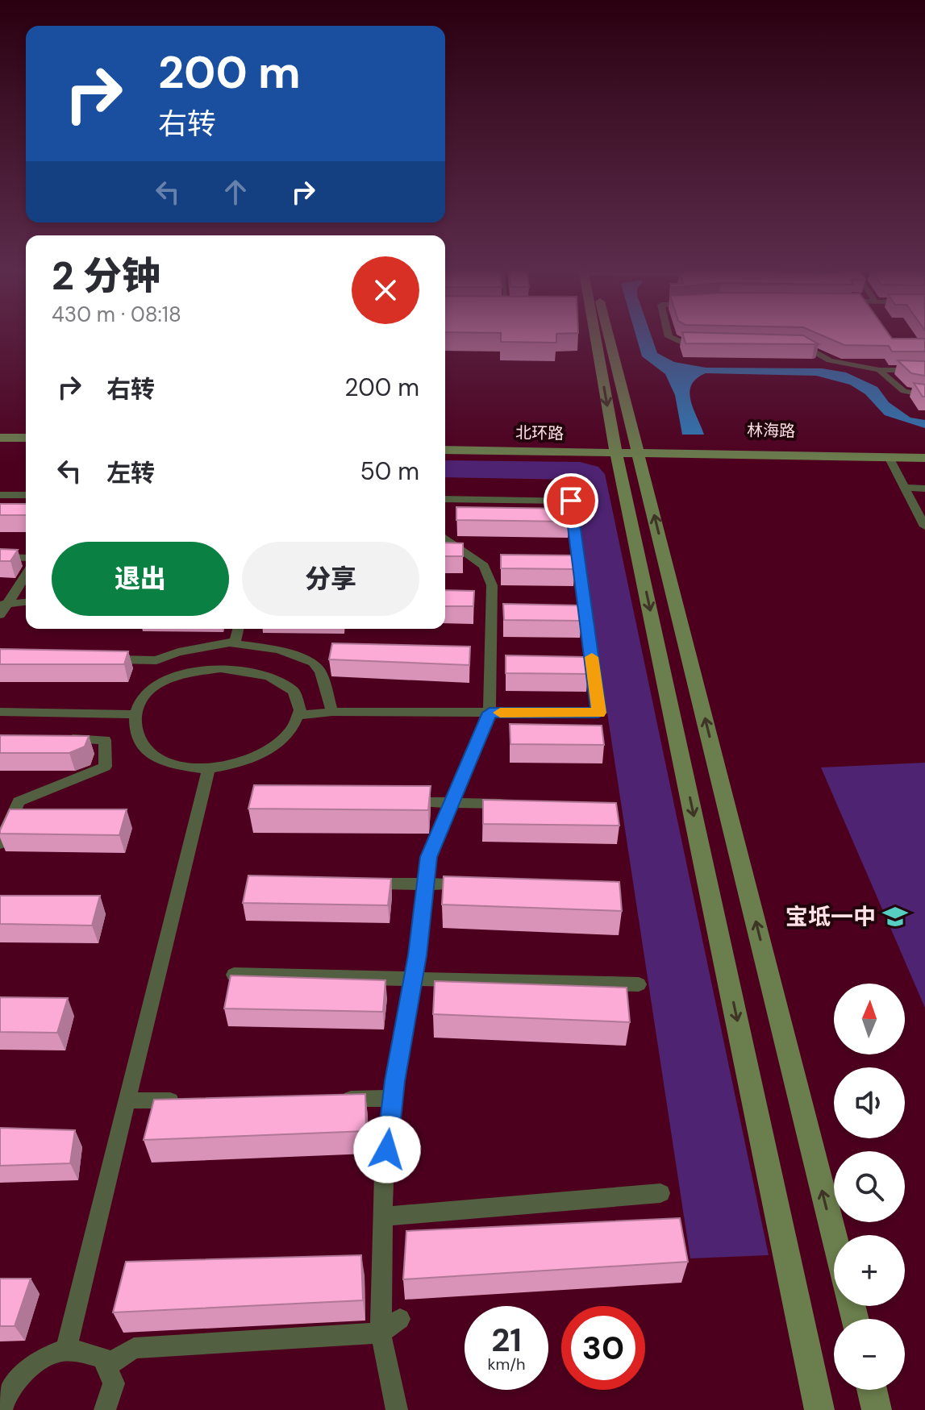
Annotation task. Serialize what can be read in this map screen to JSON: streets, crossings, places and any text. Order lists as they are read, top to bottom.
{
  "streets": {
    "main road": ["林海路", "北环路"]
  },
  "crossings": [
    ["林海路", "北环路"]
  ],
  "places": {
    "school or university": ["宝坻一中"]
  },
  "north": "top",
  "page": {
    "turn": ["200 m", "右转"],
    "heading": ["2 分钟", "430 m · 08:18"],
    "list": [
      {
        "name": "右转",
        "value": "200 m"
      },
      {
        "name": "左转",
        "value": "50 m"
      }
    ],
    "buttons": ["退出", "分享"],
    "map_buttons": ["+", "−"],
    "speed": "21 km/h",
    "limit": "30"
  }
}
